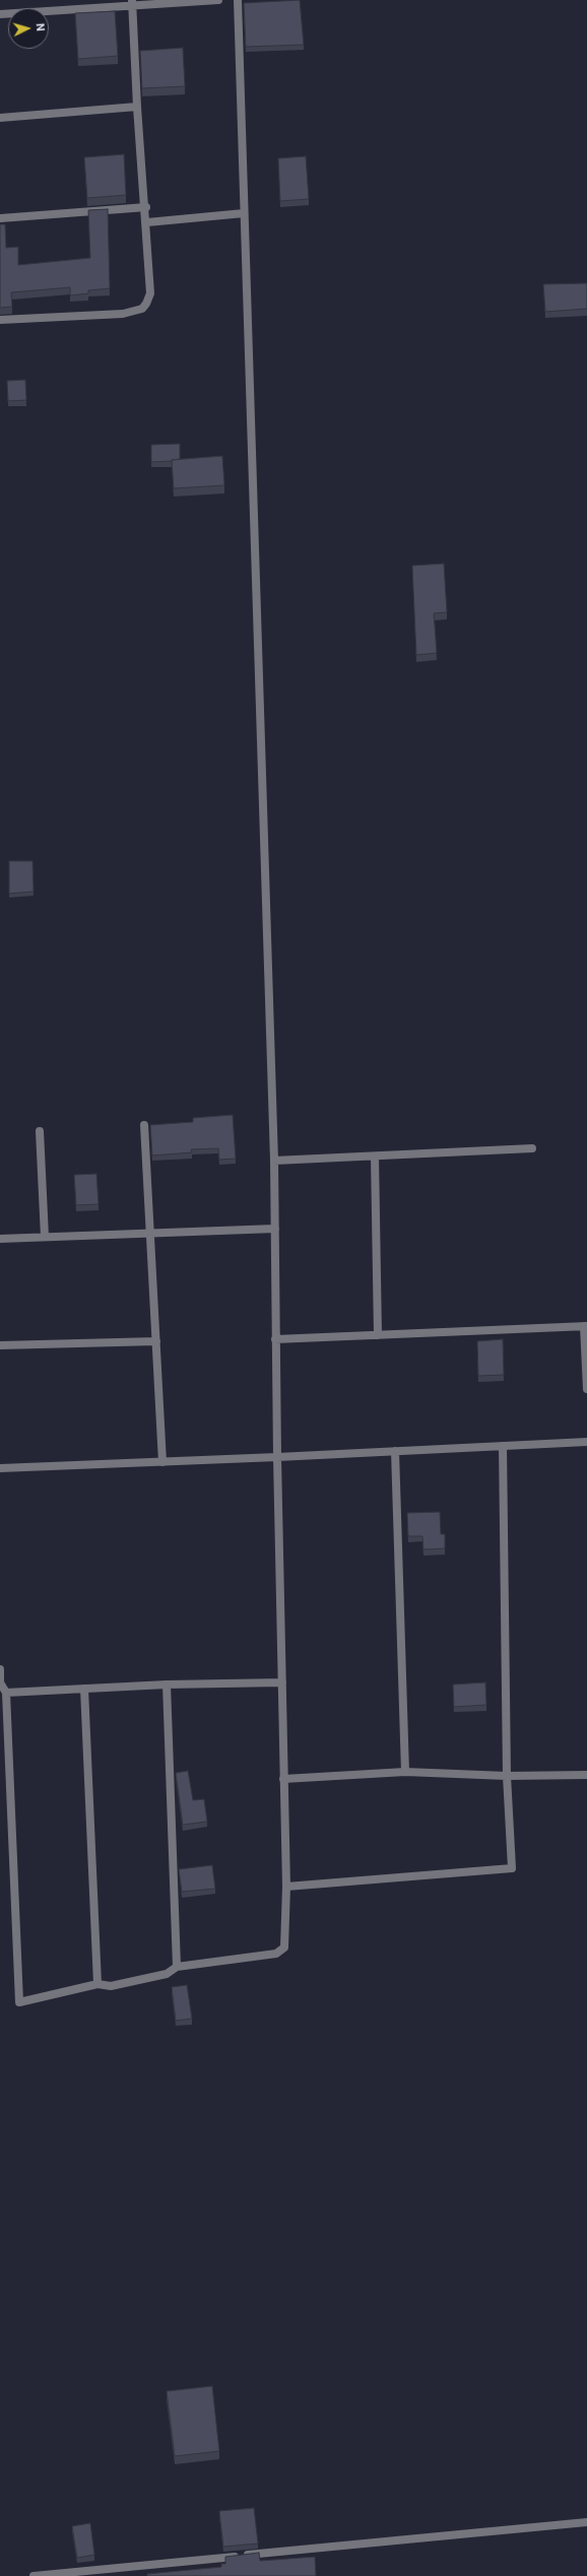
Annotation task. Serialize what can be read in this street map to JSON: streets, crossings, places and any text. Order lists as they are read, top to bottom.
{
  "north": "right"
}
